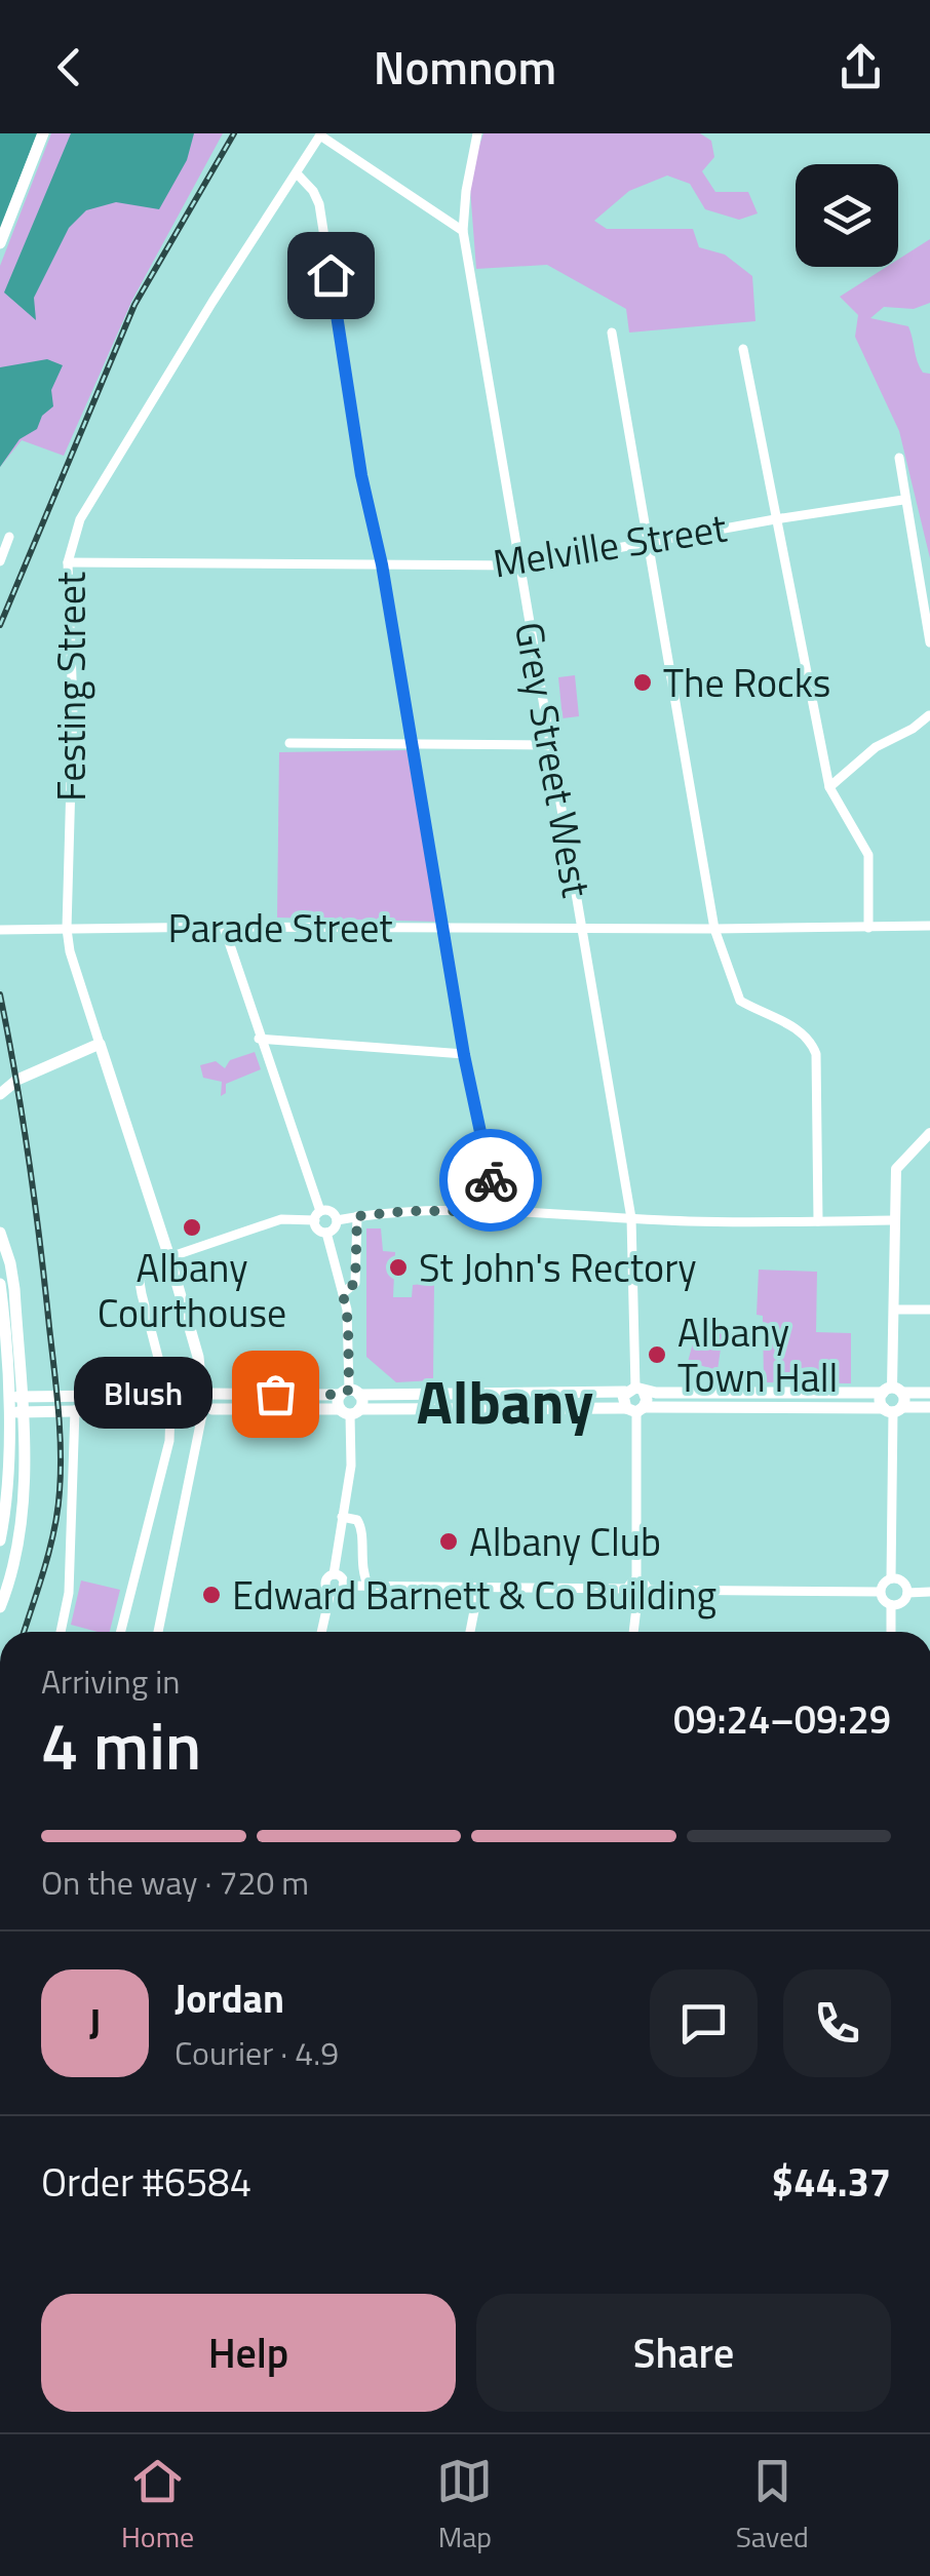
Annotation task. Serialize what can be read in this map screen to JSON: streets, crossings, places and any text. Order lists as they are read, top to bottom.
{
  "streets": {
    "street": [
      "Melville Street",
      "Festing Street",
      "Grey Street West",
      "Parade Street"
    ]
  },
  "crossings": [
    ["Melville Street", "Festing Street"],
    ["Melville Street", "Grey Street West"],
    ["Festing Street", "Parade Street"],
    ["Grey Street West", "Parade Street"]
  ],
  "districts": ["Albany"],
  "places": [
    "The Rocks",
    "Albany Courthouse",
    "St John's Rectory",
    "Albany Town Hall",
    "Blush",
    "Albany Club",
    "Edward Barnett & Co Building"
  ],
  "page": {
    "header": "Nomnom",
    "bubble": "Blush",
    "heading": ["4 min", "Arriving in", "09:24–09:29"],
    "panel": [
      "Jordan",
      "Courier · 4.9",
      "Order #6584",
      "$44.37"
    ],
    "bar": "On the way · 720 m",
    "round": "J",
    "buttons": ["Help", "Share"],
    "tabs": ["Home", "Map", "Saved"]
  }
}
